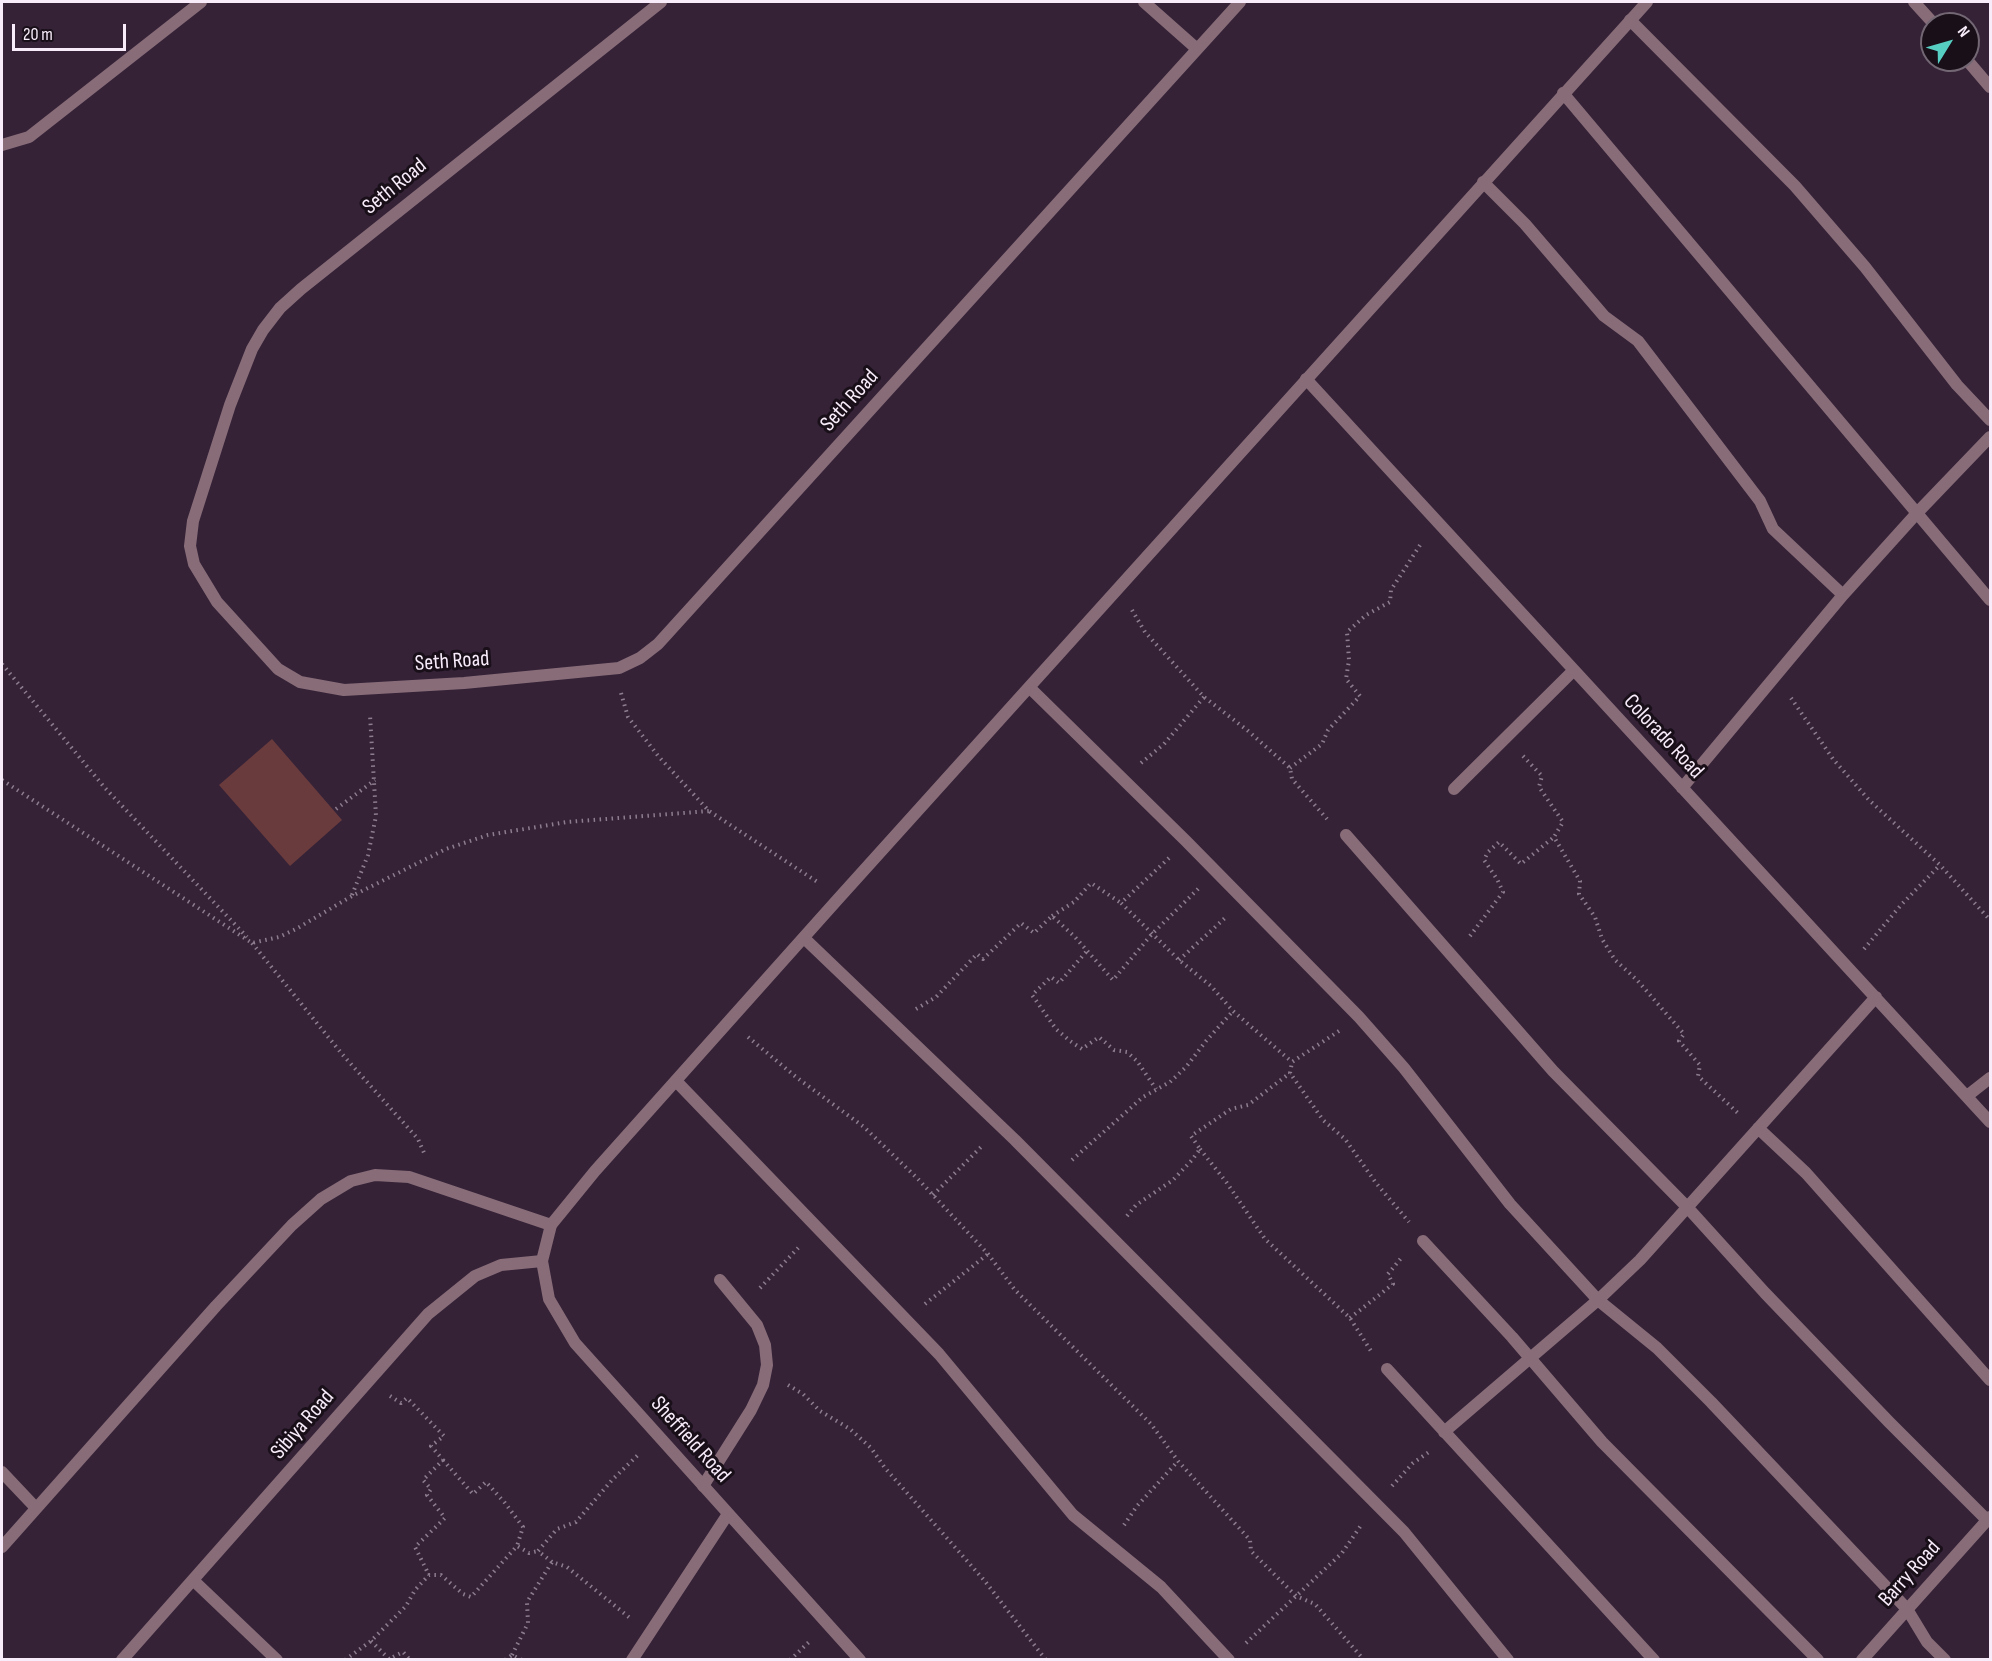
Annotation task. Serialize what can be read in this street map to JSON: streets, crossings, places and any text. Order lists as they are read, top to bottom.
{
  "streets": {
    "street": [
      "Seth Road",
      "Colorado Road",
      "Sibiya Road",
      "Sheffield Road",
      "Barry Road"
    ]
  },
  "crossings": [
    ["Sibiya Road", "Sheffield Road"]
  ],
  "scale_bar": "20 m",
  "north": "top right"
}
